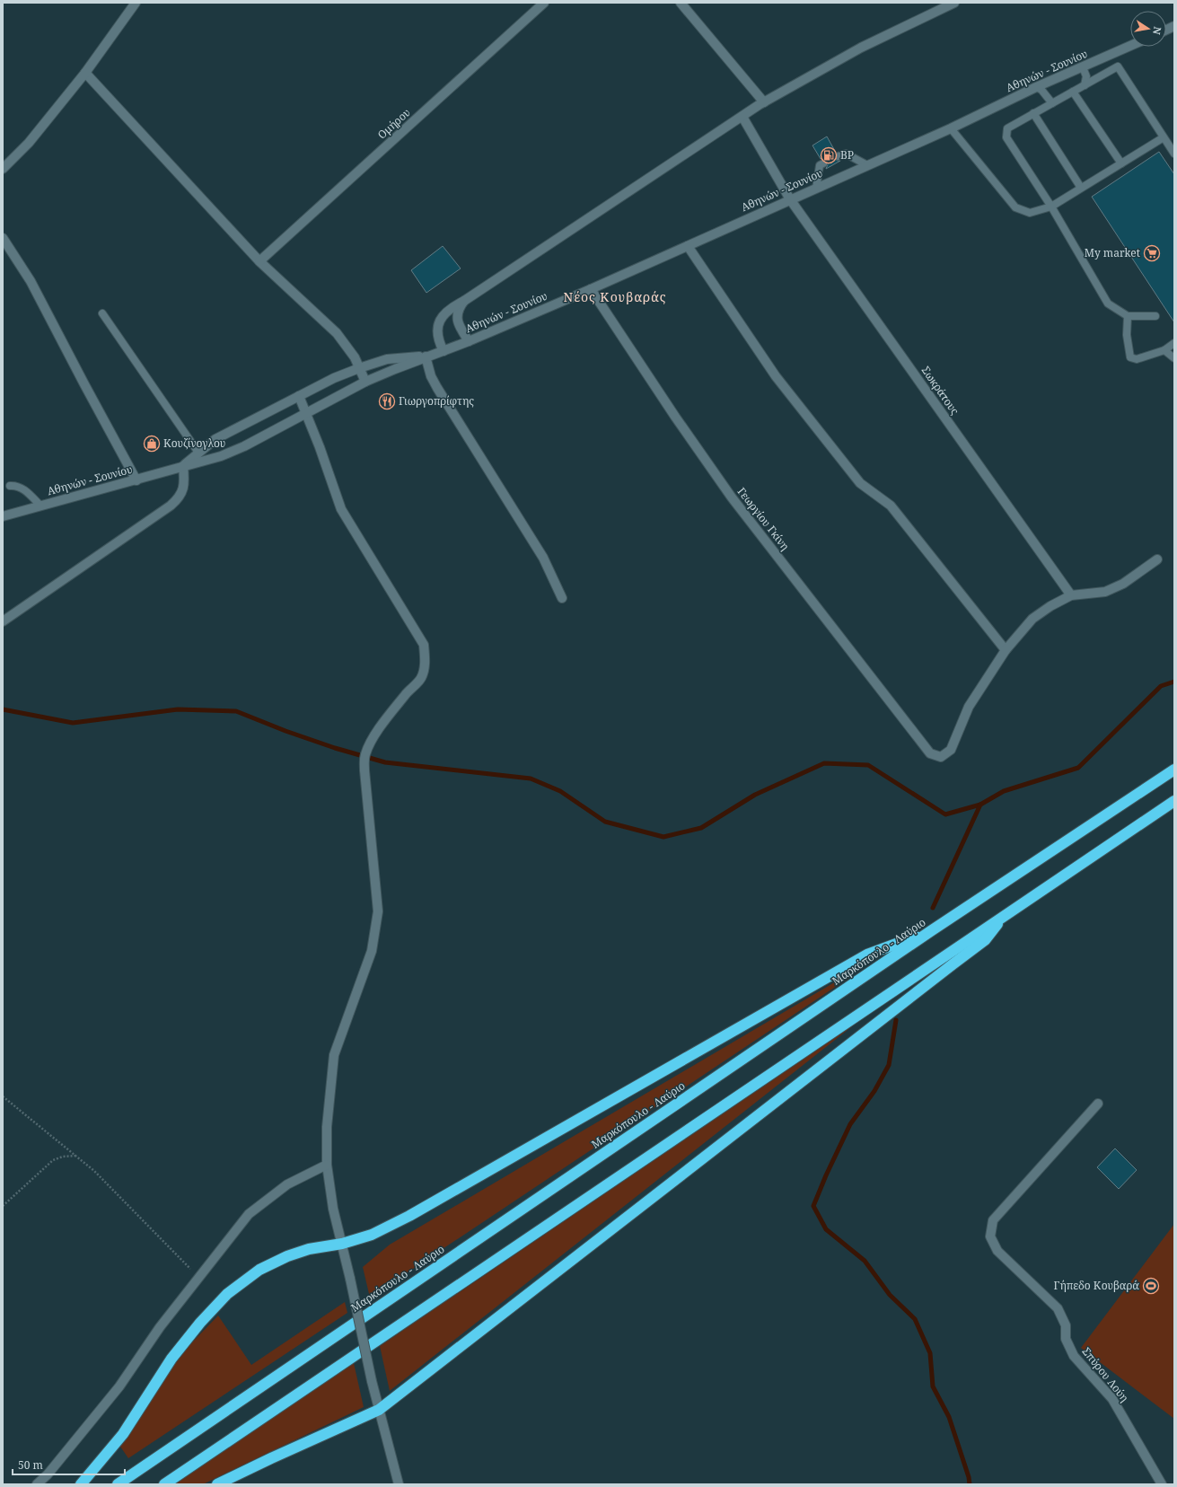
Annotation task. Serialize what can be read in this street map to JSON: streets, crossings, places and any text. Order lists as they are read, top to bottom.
{
  "streets": {
    "highway": ["Μαρκόπουλο - Λαύριο"],
    "street": [
      "Αθηνών - Σουνίου",
      "Ομήρου",
      "Σωκράτους",
      "Γεωργίου Γκίνη",
      "Σπύρου Λούη"
    ]
  },
  "crossings": [
    ["Αθηνών - Σουνίου", "Σωκράτους"],
    ["Αθηνών - Σουνίου", "Γεωργίου Γκίνη"]
  ],
  "districts": ["Νέος Κουβαράς"],
  "places": {
    "fuel station": ["BP"],
    "supermarket": ["My market"],
    "restaurant": ["Γιωργοπρίφτης"],
    "shop": ["Κουζίνογλου"],
    "sports": ["Γήπεδο Κουβαρά"]
  },
  "scale_bar": "50 m",
  "north": "right"
}
